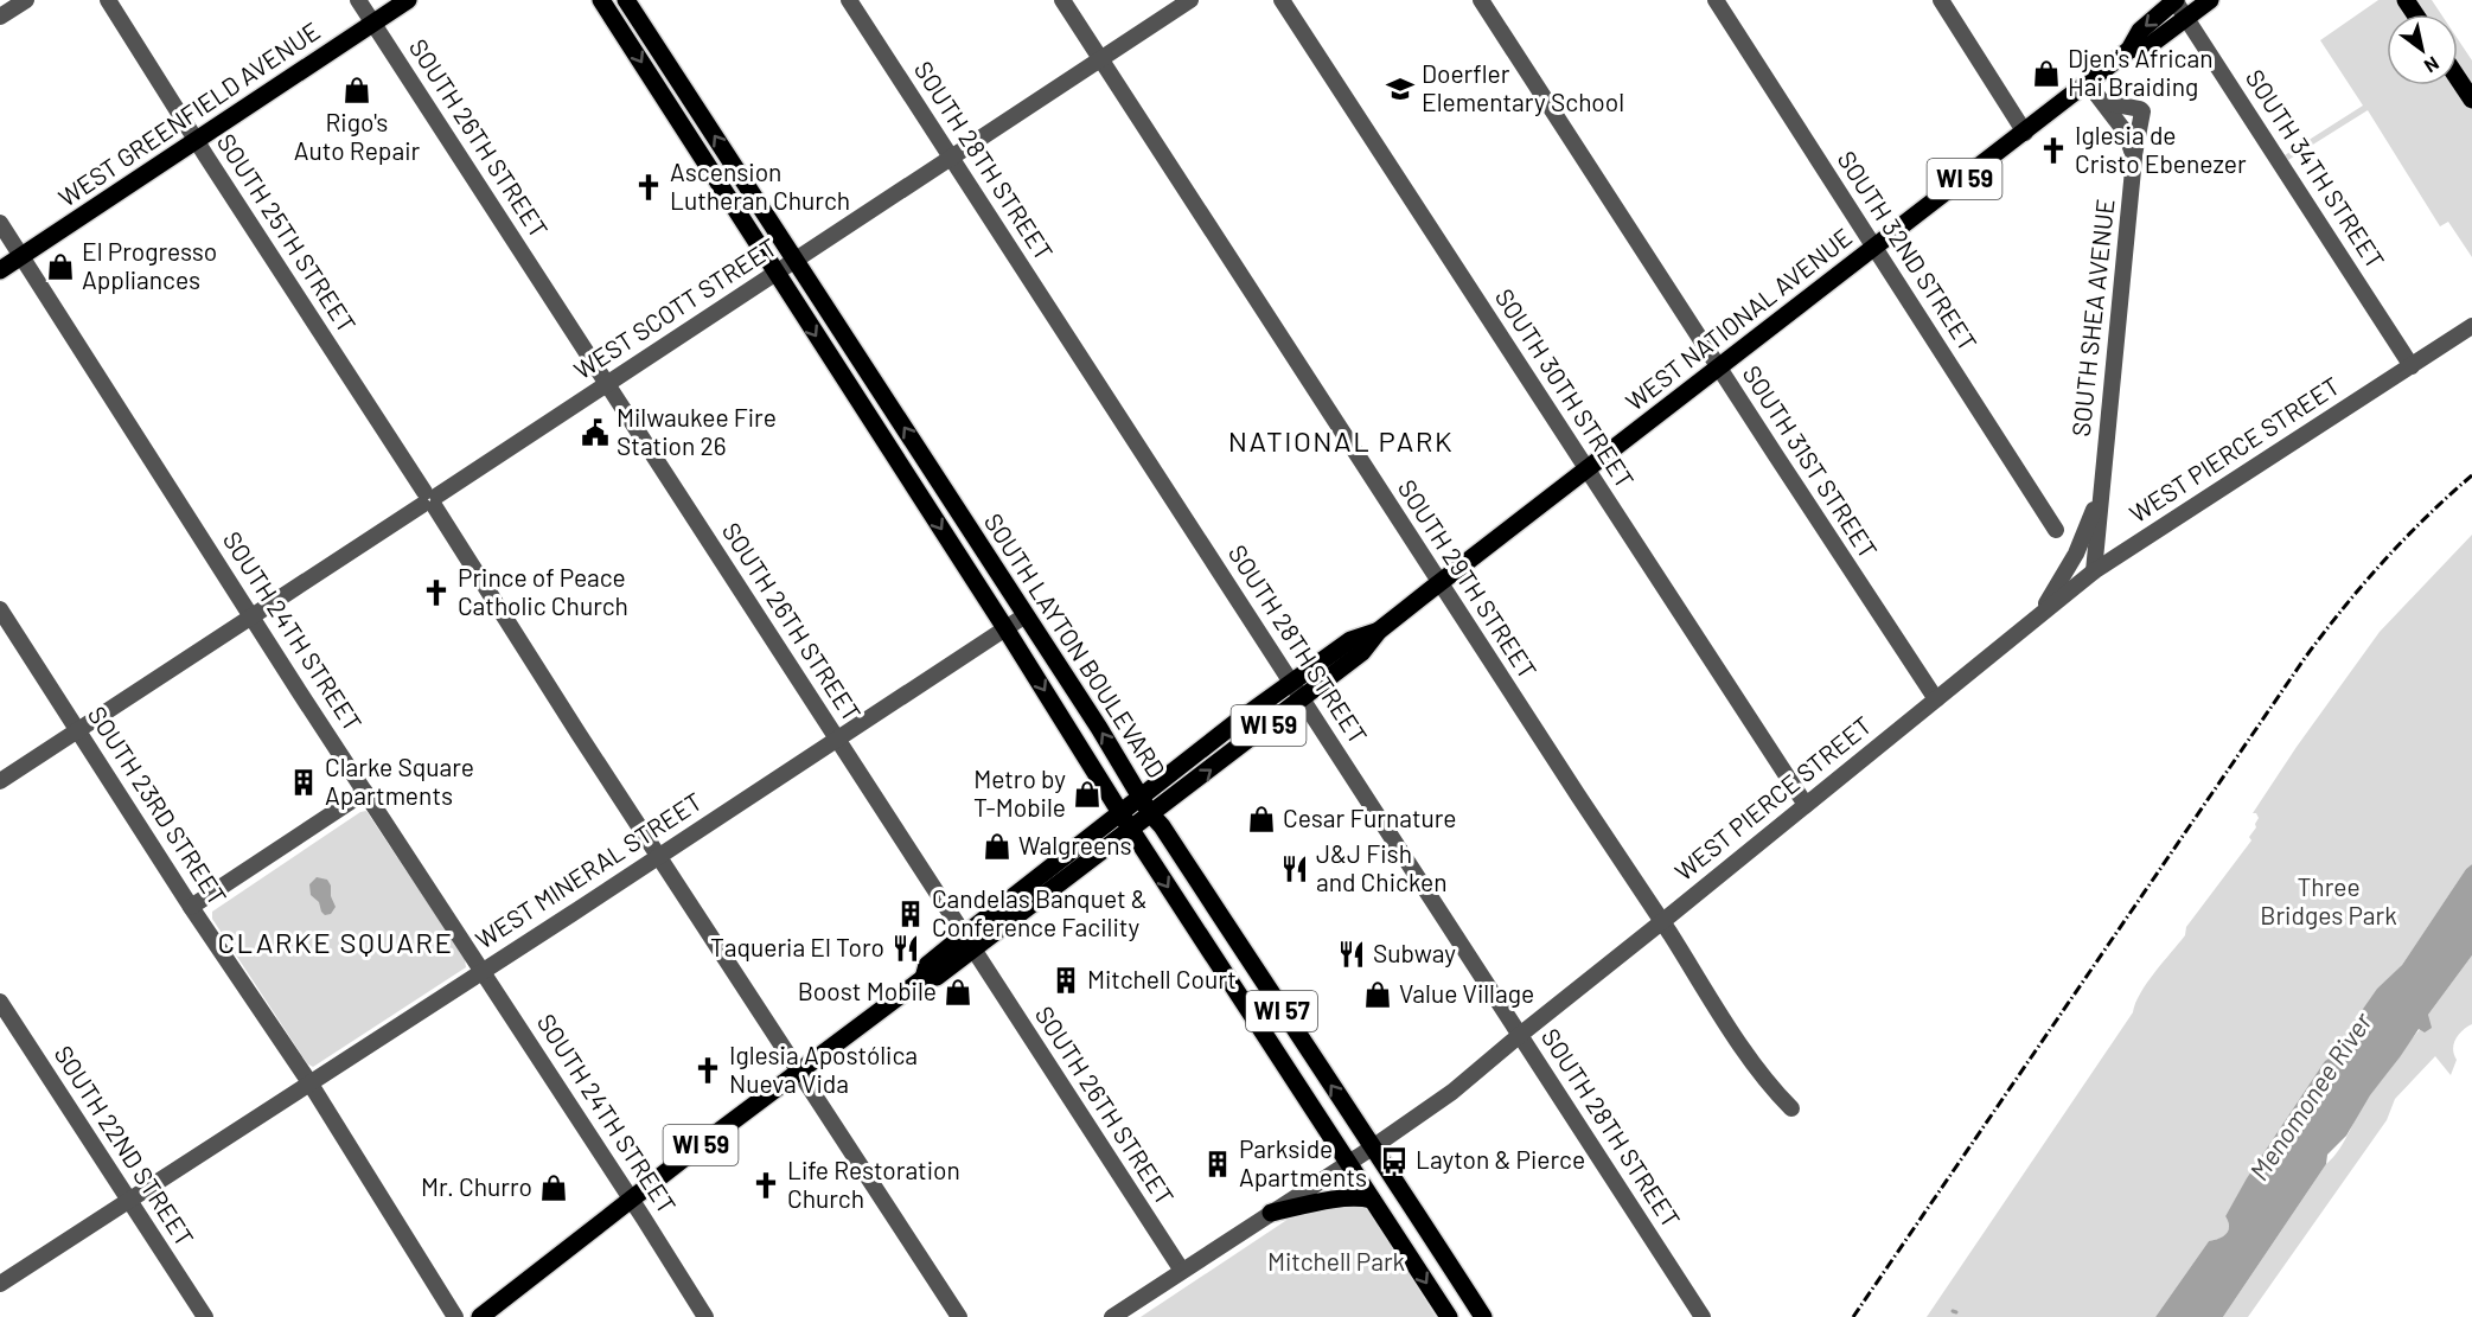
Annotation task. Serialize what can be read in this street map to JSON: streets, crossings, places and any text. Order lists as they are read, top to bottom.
{
  "streets": {
    "main road": [
      "WEST GREENFIELD AVENUE",
      "WI 59",
      "WEST NATIONAL AVENUE",
      "SOUTH LAYTON BOULEVARD",
      "WI 57"
    ],
    "street": [
      "SOUTH 26TH STREET",
      "SOUTH 28TH STREET",
      "SOUTH 34TH STREET",
      "SOUTH 25TH STREET",
      "SOUTH 32ND STREET",
      "WEST SCOTT STREET",
      "SOUTH SHEA AVENUE",
      "SOUTH 30TH STREET",
      "WEST PIERCE STREET",
      "SOUTH 31ST STREET",
      "SOUTH 29TH STREET",
      "SOUTH 24TH STREET",
      "SOUTH 23RD STREET",
      "WEST MINERAL STREET",
      "SOUTH 22ND STREET"
    ]
  },
  "crossings": [
    ["WEST GREENFIELD AVENUE", "SOUTH 26TH STREET"],
    ["WEST GREENFIELD AVENUE", "SOUTH 25TH STREET"],
    ["WEST GREENFIELD AVENUE", "SOUTH 24TH STREET"],
    ["SOUTH 26TH STREET", "WEST SCOTT STREET"],
    ["SOUTH 26TH STREET", "WEST NATIONAL AVENUE"],
    ["SOUTH 26TH STREET", "WEST PIERCE STREET"],
    ["SOUTH 26TH STREET", "WEST MINERAL STREET"],
    ["SOUTH 28TH STREET", "WEST SCOTT STREET"],
    ["SOUTH 28TH STREET", "WEST NATIONAL AVENUE"],
    ["SOUTH 28TH STREET", "WEST PIERCE STREET"],
    ["SOUTH 34TH STREET", "WEST NATIONAL AVENUE"],
    ["SOUTH 34TH STREET", "WEST PIERCE STREET"],
    ["SOUTH 25TH STREET", "WEST SCOTT STREET"],
    ["SOUTH 25TH STREET", "WEST NATIONAL AVENUE"],
    ["SOUTH 25TH STREET", "WEST MINERAL STREET"],
    ["SOUTH 32ND STREET", "WEST NATIONAL AVENUE"],
    ["WEST SCOTT STREET", "SOUTH 29TH STREET"],
    ["WEST SCOTT STREET", "SOUTH 24TH STREET"],
    ["WEST SCOTT STREET", "SOUTH LAYTON BOULEVARD"],
    ["WEST SCOTT STREET", "SOUTH 23RD STREET"],
    ["SOUTH SHEA AVENUE", "WEST NATIONAL AVENUE"],
    ["SOUTH SHEA AVENUE", "WEST PIERCE STREET"],
    ["WEST NATIONAL AVENUE", "SOUTH 30TH STREET"],
    ["WEST NATIONAL AVENUE", "SOUTH 31ST STREET"],
    ["WEST NATIONAL AVENUE", "SOUTH 29TH STREET"],
    ["WEST NATIONAL AVENUE", "SOUTH 24TH STREET"],
    ["WEST NATIONAL AVENUE", "SOUTH LAYTON BOULEVARD"],
    ["SOUTH 30TH STREET", "WEST PIERCE STREET"],
    ["WEST PIERCE STREET", "SOUTH 31ST STREET"],
    ["WEST PIERCE STREET", "SOUTH 29TH STREET"],
    ["WEST PIERCE STREET", "SOUTH LAYTON BOULEVARD"],
    ["SOUTH 24TH STREET", "WEST MINERAL STREET"],
    ["SOUTH LAYTON BOULEVARD", "WEST MINERAL STREET"],
    ["SOUTH 23RD STREET", "WEST MINERAL STREET"],
    ["WEST MINERAL STREET", "SOUTH 22ND STREET"]
  ],
  "districts": ["NATIONAL PARK", "CLARKE SQUARE"],
  "water": ["Menomonee River"],
  "parks": ["Three Bridges Park", "Mitchell Park"],
  "places": {
    "shop": [
      "Djen's African Hai Braiding",
      "Rigo's Auto Repair",
      "El Progresso Appliances",
      "Metro by T-Mobile",
      "Cesar Furnature",
      "Walgreens",
      "Boost Mobile",
      "Value Village",
      "Mr. Churro"
    ],
    "school or university": ["Doerfler Elementary School"],
    "church": [
      "Iglesia de Cristo Ebenezer",
      "Ascension Lutheran Church",
      "Prince of Peace Catholic Church",
      "Iglesia Apostólica Nueva Vida",
      "Life Restoration Church"
    ],
    "public building": ["Milwaukee Fire Station 26"],
    "building": [
      "Clarke Square Apartments",
      "Candelas Banquet & Conference Facility",
      "Mitchell Court",
      "Parkside Apartments"
    ],
    "restaurant": ["J&J Fish and Chicken", "Taqueria El Toro", "Subway"],
    "bus stop": ["Layton & Pierce"]
  },
  "north": "bottom right"
}
